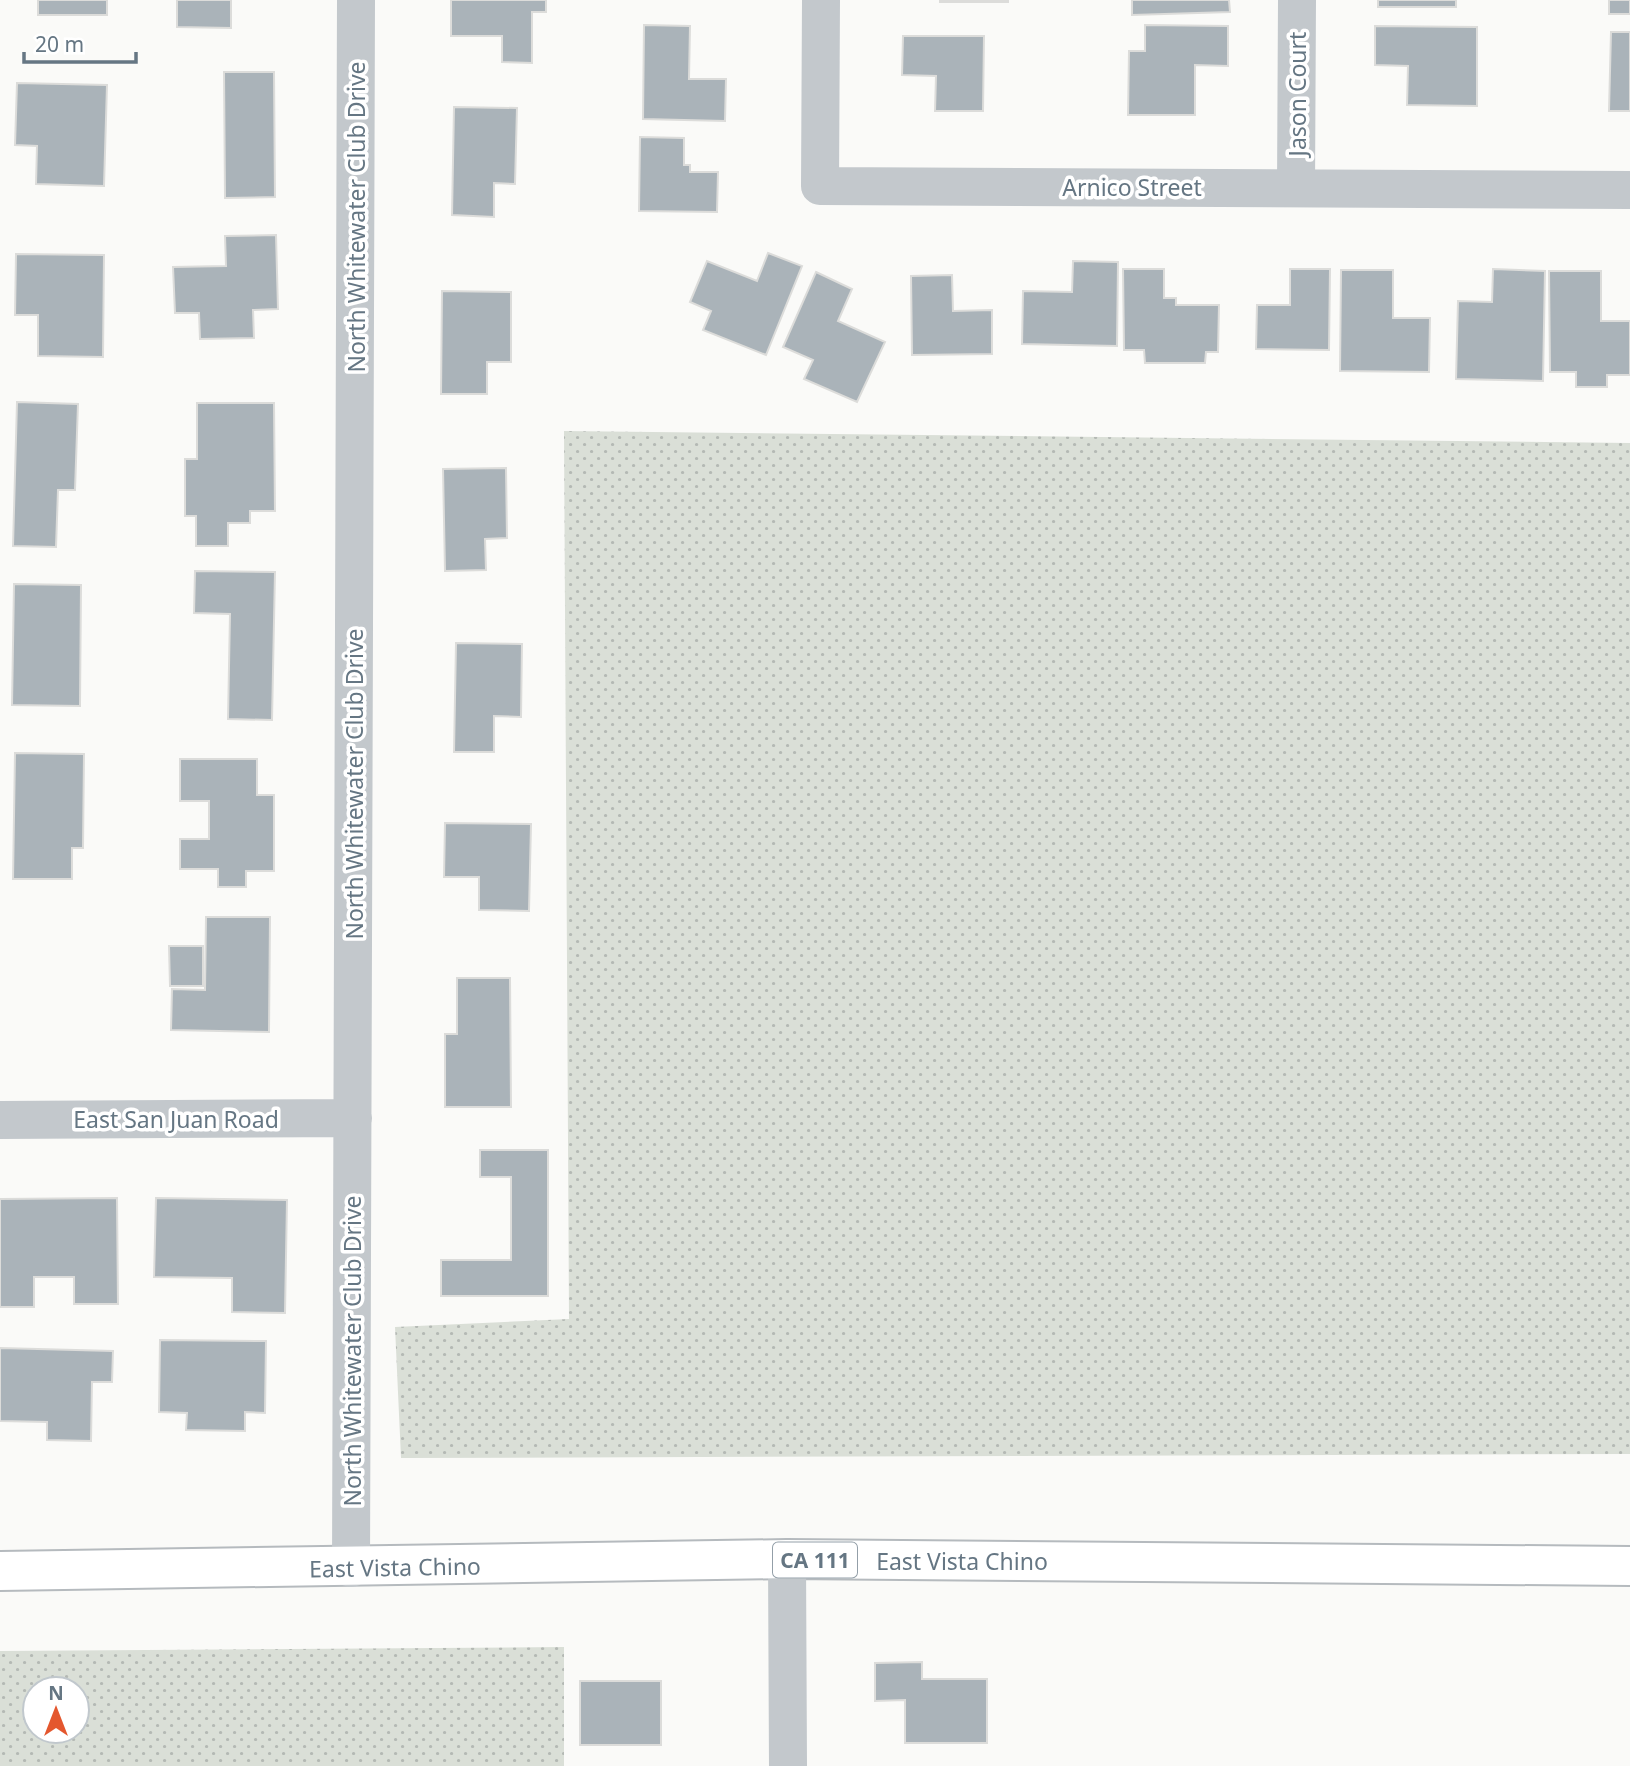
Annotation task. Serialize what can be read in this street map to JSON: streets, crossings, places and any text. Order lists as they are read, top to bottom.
{
  "streets": {
    "main road": ["CA 111", "East Vista Chino"],
    "street": [
      "Jason Court",
      "Arnico Street",
      "North Whitewater Club Drive",
      "East San Juan Road"
    ]
  },
  "crossings": [
    ["Jason Court", "Arnico Street"],
    ["North Whitewater Club Drive", "East San Juan Road"],
    ["North Whitewater Club Drive", "East Vista Chino"]
  ],
  "scale_bar": "20 m",
  "north": "top"
}
